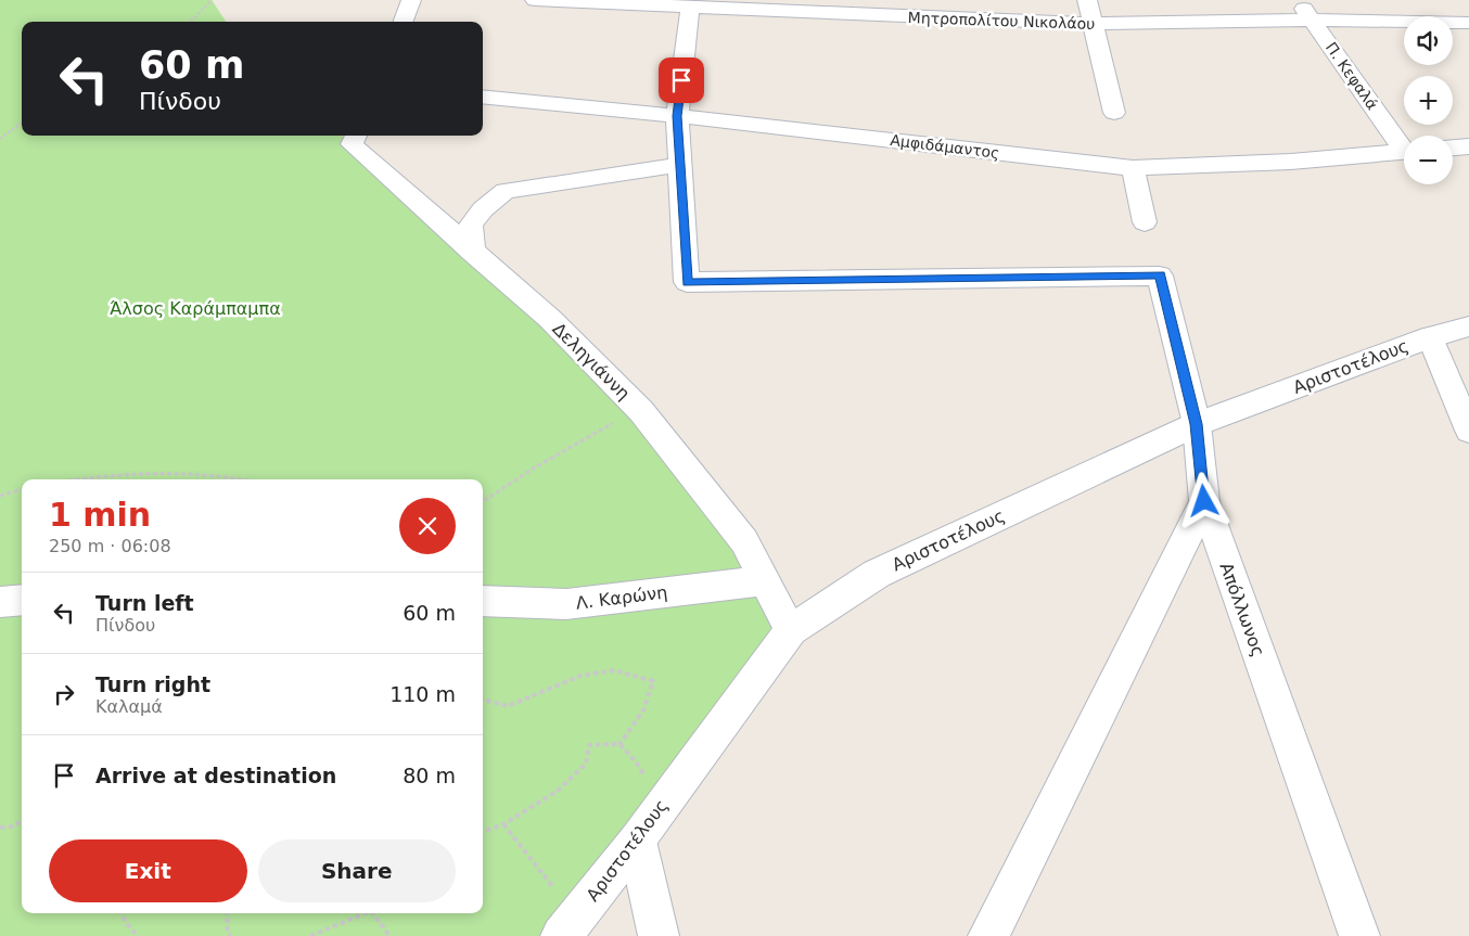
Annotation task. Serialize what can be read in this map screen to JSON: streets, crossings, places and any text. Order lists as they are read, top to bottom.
{
  "streets": {
    "street": [
      "Μητροπολίτου Νικολάου",
      "Π. Κεφαλά",
      "Αμφιδάμαντος",
      "Δεληγιάννη",
      "Αριστοτέλους",
      "Λ. Καρώνη",
      "Απόλλωνος"
    ]
  },
  "crossings": [
    ["Μητροπολίτου Νικολάου", "Π. Κεφαλά"],
    ["Δεληγιάννη", "Αριστοτέλους"],
    ["Δεληγιάννη", "Λ. Καρώνη"],
    ["Αριστοτέλους", "Απόλλωνος"]
  ],
  "parks": ["Άλσος Καράμπαμπα"],
  "page": {
    "map_buttons": ["+", "−"],
    "turn": ["60 m", "Πίνδου"],
    "heading": ["1 min", "250 m · 06:08"],
    "list": [
      {
        "name": "Turn left",
        "note": "Πίνδου",
        "value": "60 m"
      },
      {
        "name": "Turn right",
        "note": "Καλαμά",
        "value": "110 m"
      },
      {
        "name": "Arrive at destination",
        "value": "80 m"
      }
    ],
    "buttons": ["Exit", "Share"]
  }
}
